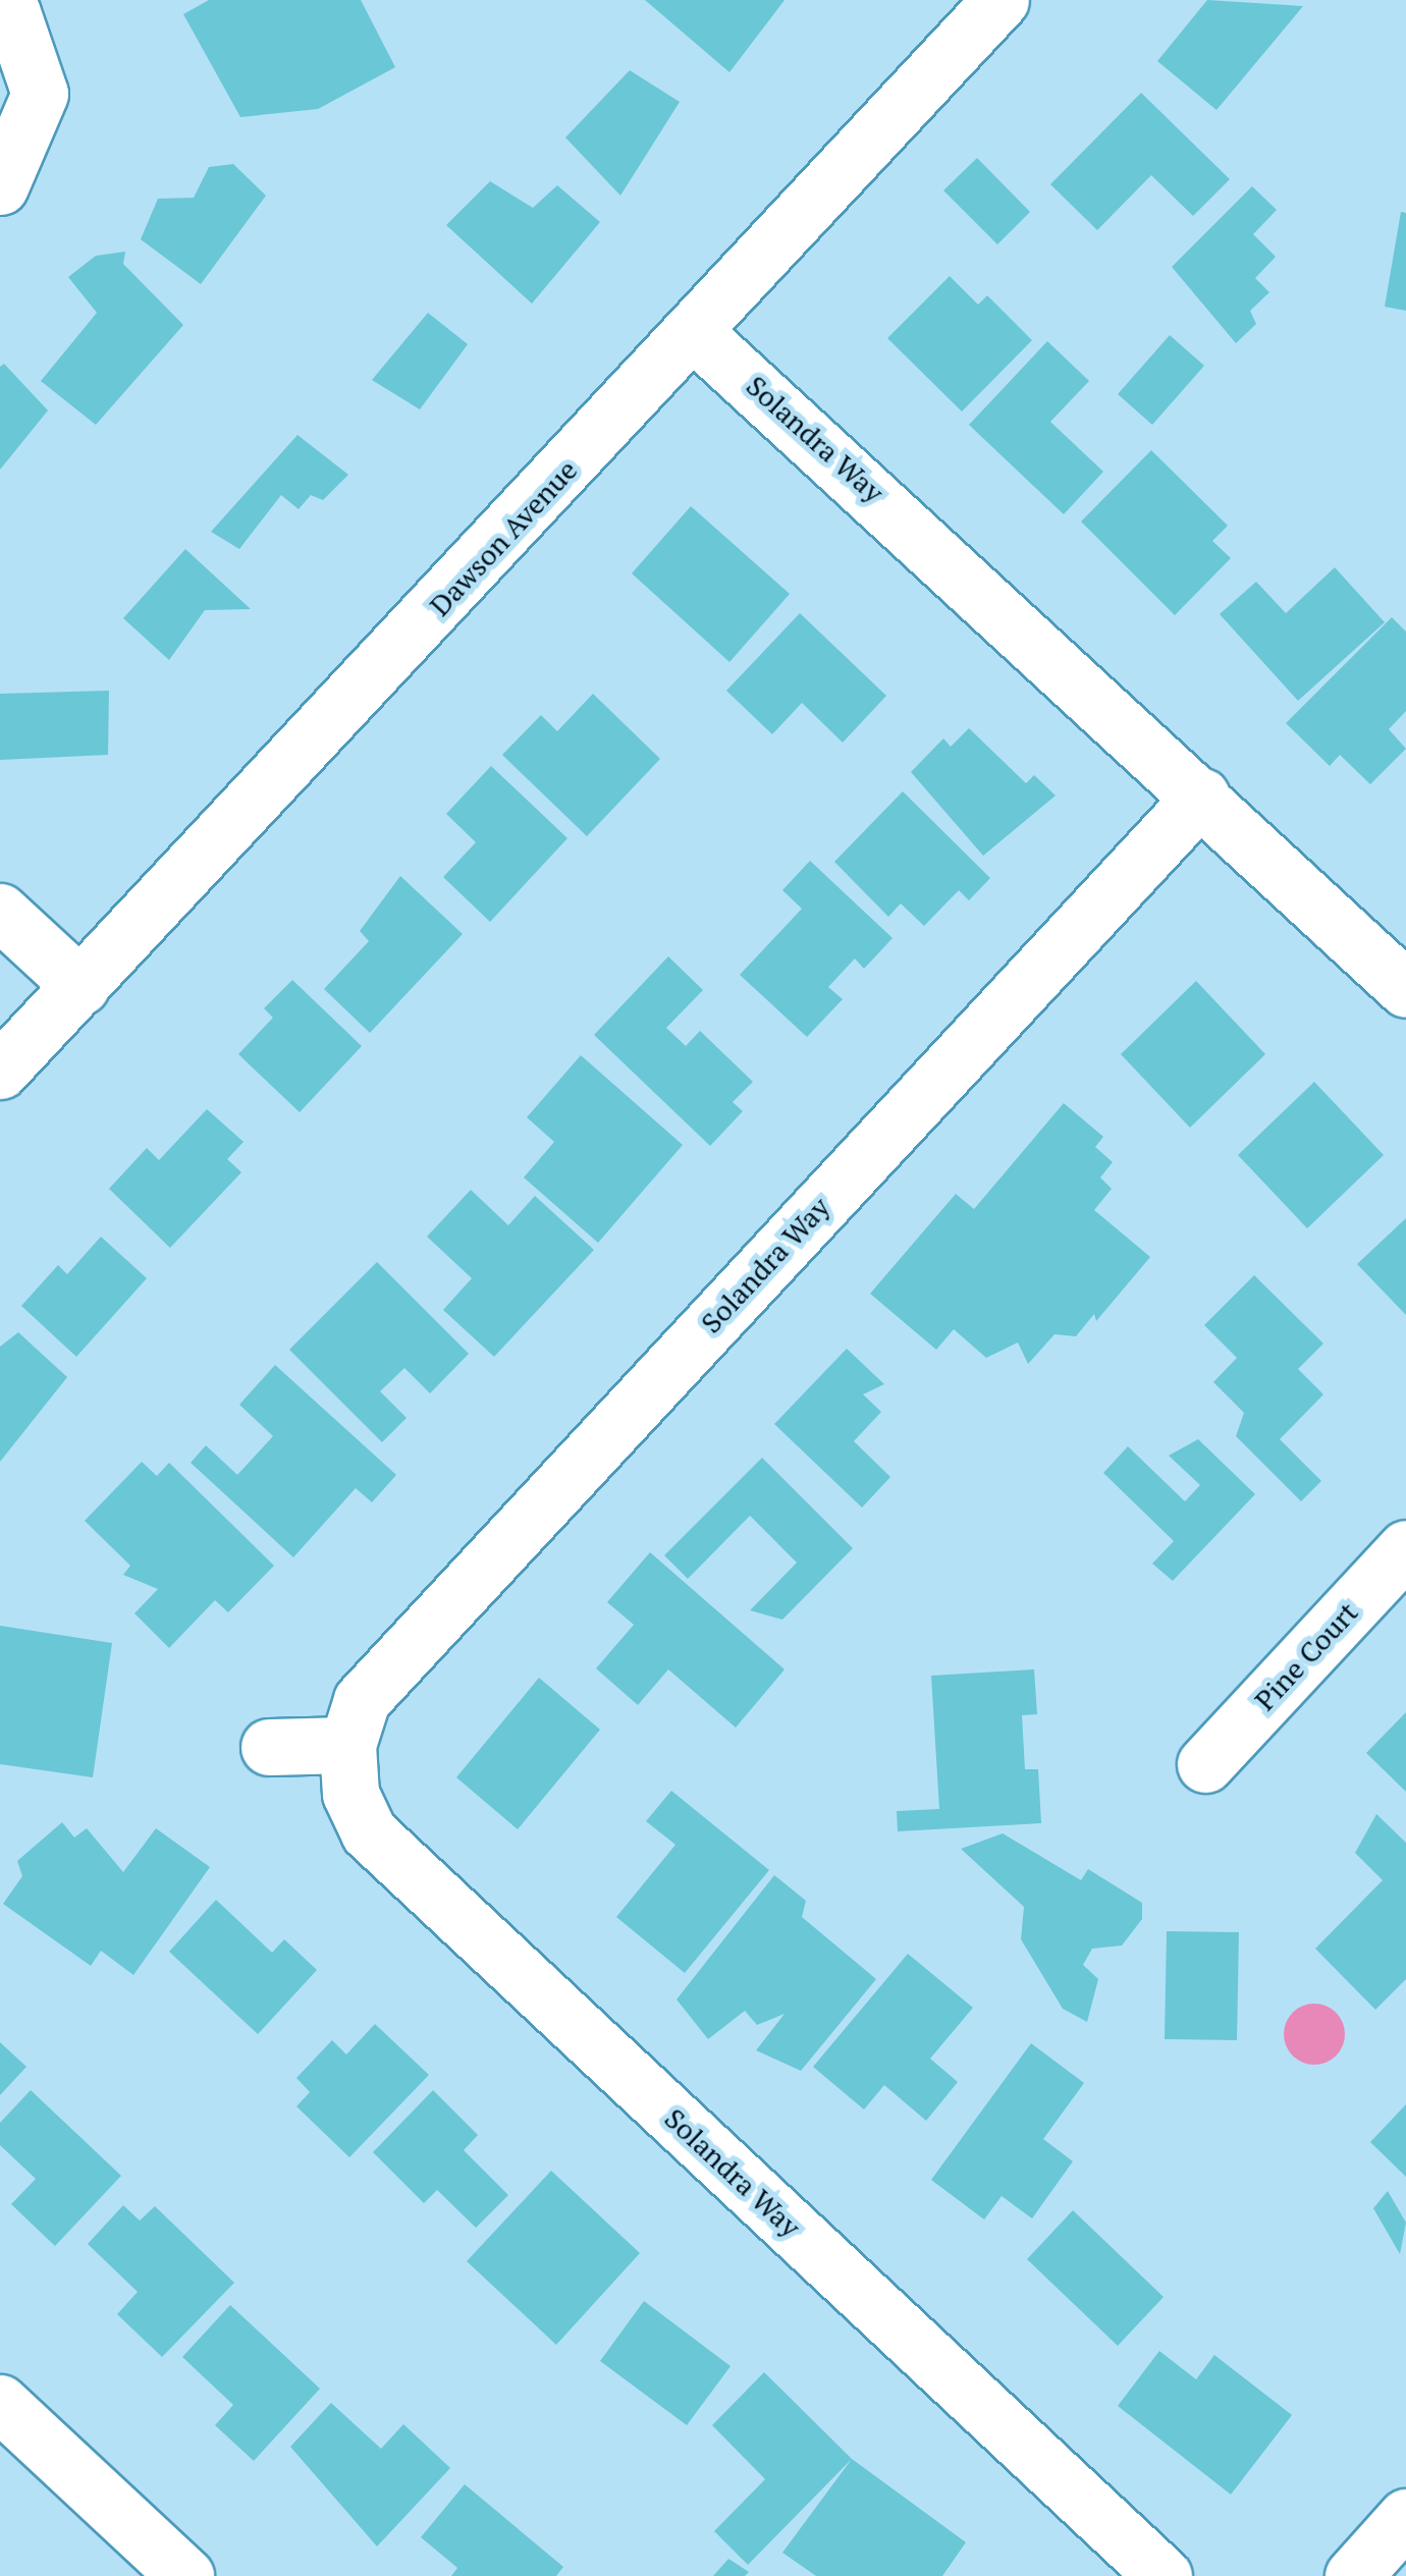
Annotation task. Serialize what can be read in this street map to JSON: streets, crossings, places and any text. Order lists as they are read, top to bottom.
{
  "streets": {
    "street": ["Solandra Way", "Dawson Avenue", "Pine Court"]
  },
  "crossings": [
    ["Solandra Way", "Dawson Avenue"]
  ]
}
